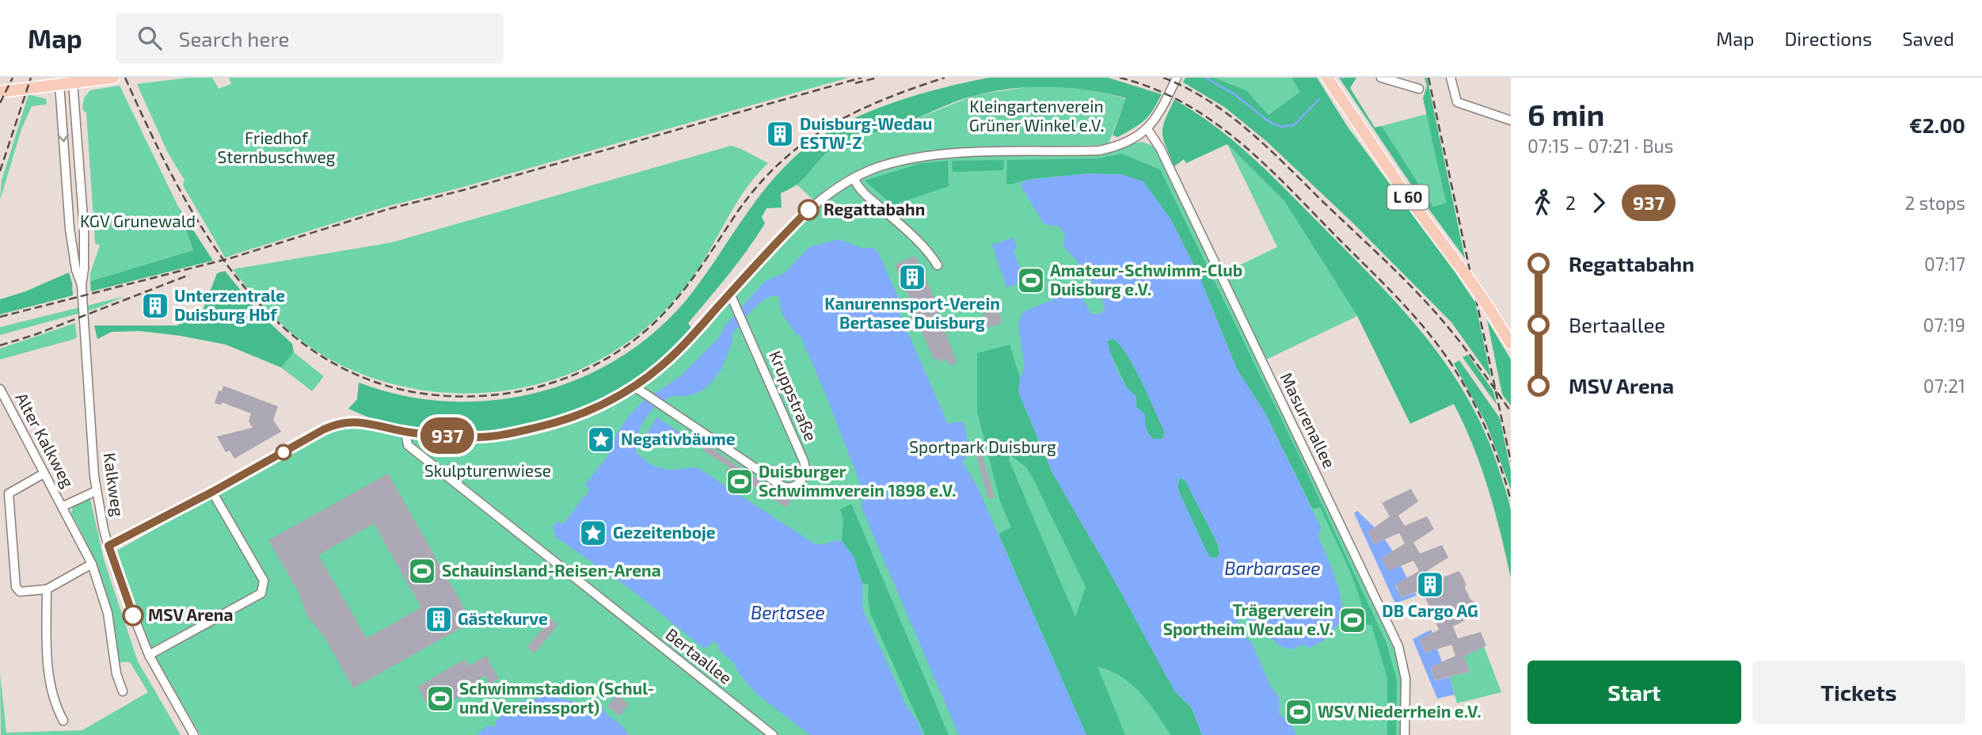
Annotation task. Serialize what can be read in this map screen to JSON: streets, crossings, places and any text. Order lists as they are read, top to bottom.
{
  "streets": {
    "main road": ["L 60"],
    "street": [
      "Kruppstraße",
      "Masurenallee",
      "Alter Kalkweg",
      "Kalkweg",
      "Bertaallee"
    ]
  },
  "crossings": [
    ["Alter Kalkweg", "Kalkweg"]
  ],
  "water": ["Barbarasee", "Bertasee"],
  "parks": [
    "Kleingartenverein Grüner Winkel e.V.",
    "Friedhof Sternbuschweg",
    "KGV Grunewald",
    "Sportpark Duisburg",
    "Skulpturenwiese"
  ],
  "places": {
    "building": [
      "Duisburg-Wedau ESTW-Z",
      "Kanurennsport-Verein Bertasee Duisburg",
      "Unterzentrale Duisburg Hbf",
      "DB Cargo AG",
      "Gästekurve"
    ],
    "other": ["Regattabahn", "MSV Arena"],
    "sports": [
      "Amateur-Schwimm-Club Duisburg e.V.",
      "Duisburger Schwimmverein 1898 e.V.",
      "Schauinsland-Reisen-Arena",
      "Trägerverein Sportheim Wedau e.V.",
      "Schwimmstadion (Schul- und Vereinssport)",
      "WSV Niederrhein e.V."
    ],
    "place": ["Negativbäume", "Gezeitenboje"]
  },
  "lines": ["bus line 937"],
  "page": {
    "header": "Map",
    "search": "Search here",
    "nav": ["Map", "Directions", "Saved"],
    "on_map": "937",
    "heading": ["6 min", "07:15 – 07:21 · Bus", "€2.00"],
    "legs": ["2", "937", "2 stops"],
    "list": [
      {
        "name": "Regattabahn",
        "value": "07:17"
      },
      {
        "name": "Bertaallee",
        "value": "07:19"
      },
      {
        "name": "MSV Arena",
        "value": "07:21"
      }
    ],
    "buttons": ["Start", "Tickets"]
  }
}
